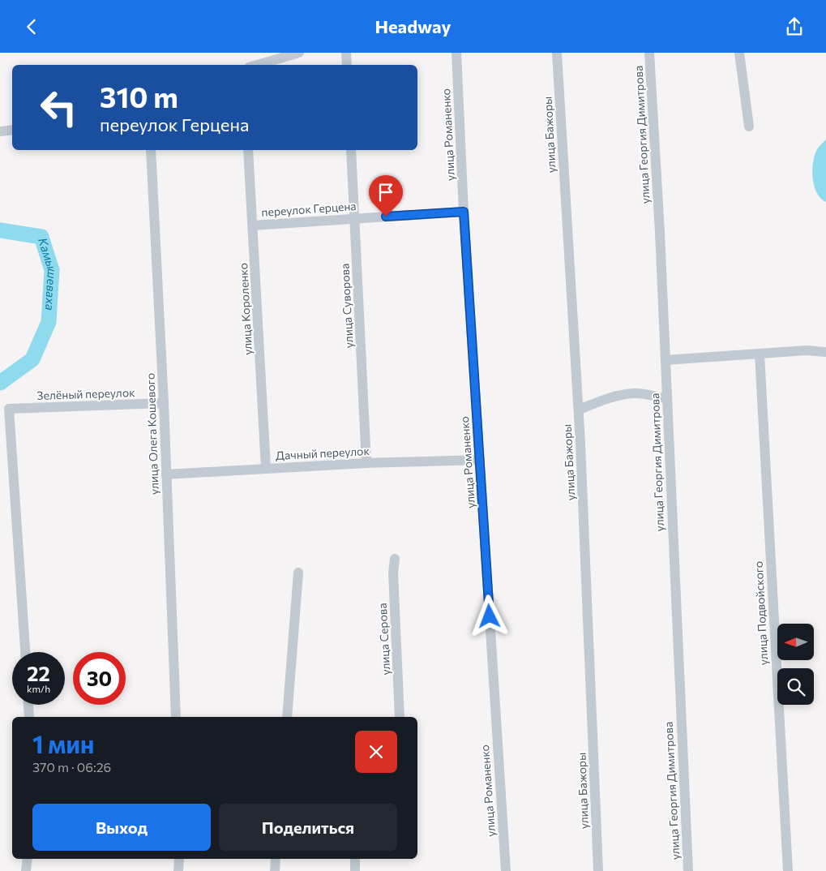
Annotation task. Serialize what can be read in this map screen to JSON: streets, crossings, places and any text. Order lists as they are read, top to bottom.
{
  "streets": {
    "street": [
      "улица Романенко",
      "улица Бажоры",
      "улица Георгия Димитрова",
      "переулок Герцена",
      "улица Суворова",
      "улица Короленко",
      "Зелёный переулок",
      "улица Олега Кошевого",
      "Дачный переулок",
      "улица Подвойского",
      "улица Серова"
    ]
  },
  "crossings": [
    ["улица Романенко", "переулок Герцена"],
    ["улица Романенко", "Дачный переулок"],
    ["переулок Герцена", "улица Суворова"],
    ["переулок Герцена", "улица Короленко"],
    ["улица Суворова", "Дачный переулок"],
    ["улица Короленко", "Дачный переулок"],
    ["Зелёный переулок", "улица Олега Кошевого"],
    ["улица Олега Кошевого", "Дачный переулок"]
  ],
  "water": ["Камышеваха"],
  "north": "left",
  "page": {
    "header": "Headway",
    "turn": ["310 m", "переулок Герцена"],
    "speed": "22 km/h",
    "limit": "30",
    "heading": ["1 мин", "370 m · 06:26"],
    "buttons": ["Выход", "Поделиться"]
  }
}
